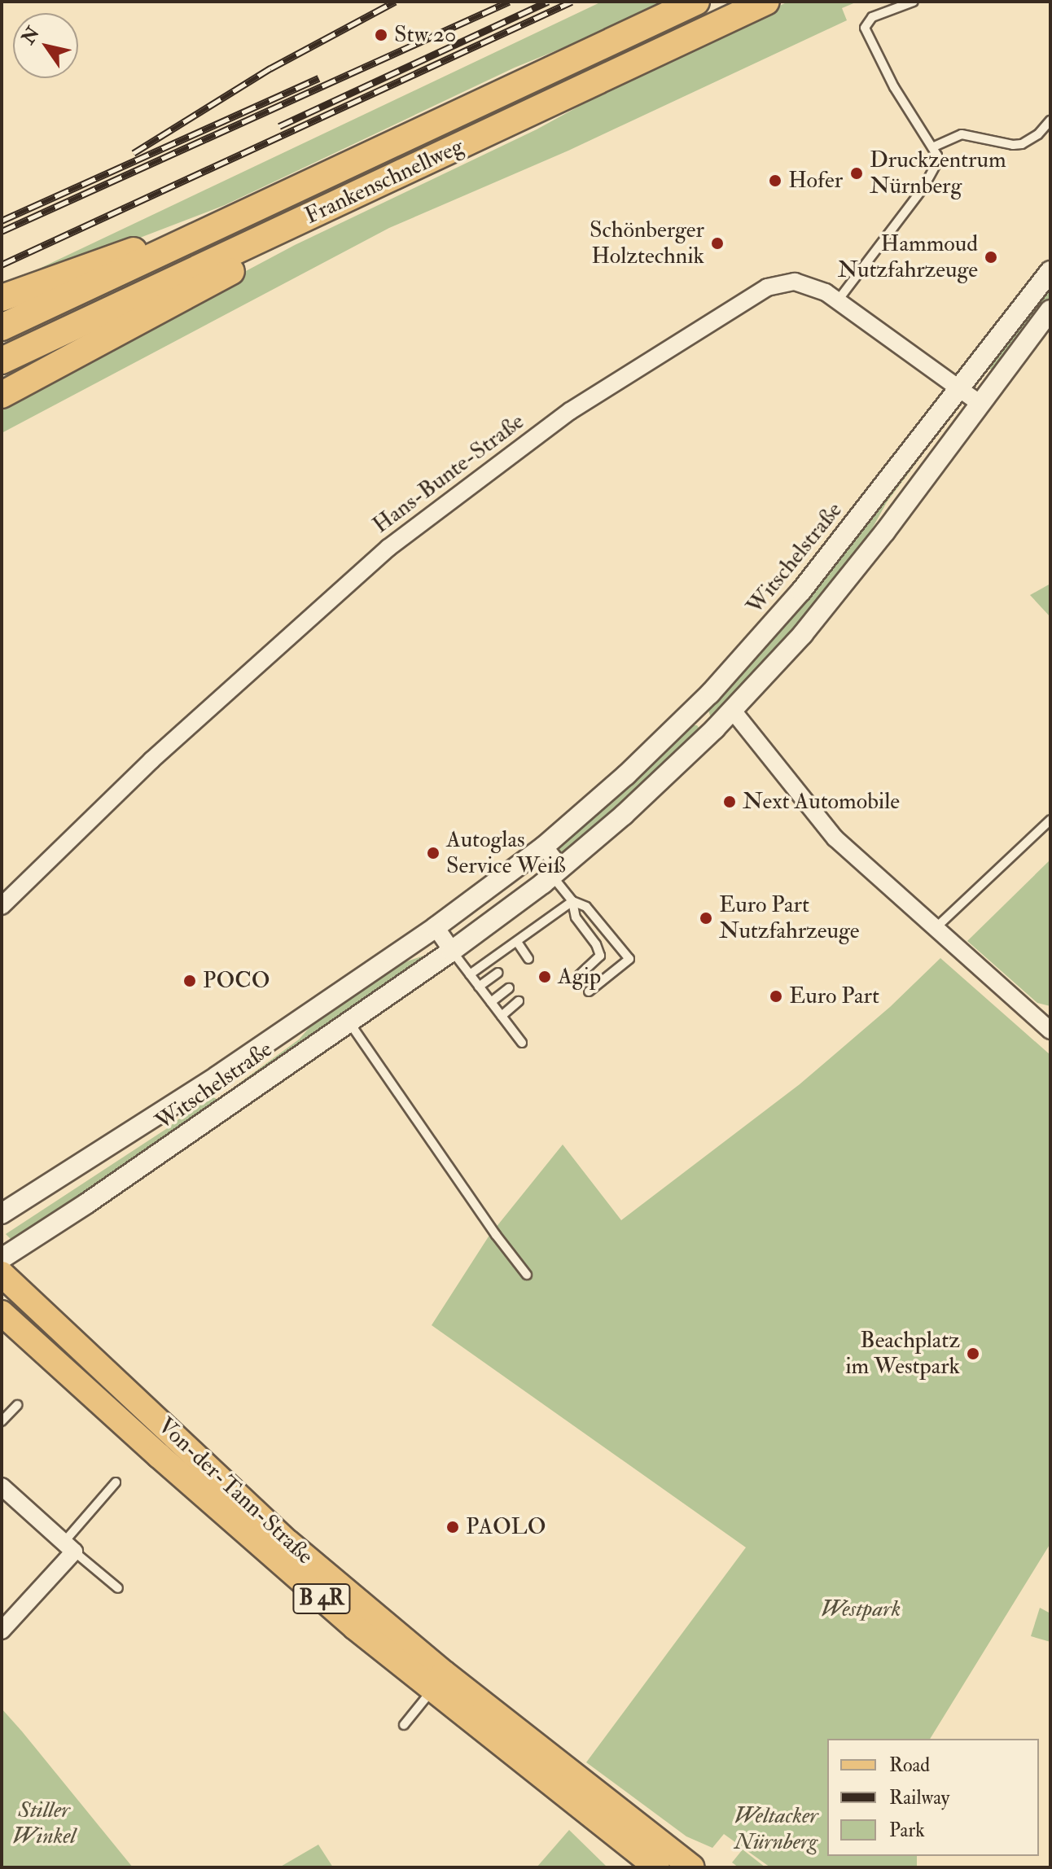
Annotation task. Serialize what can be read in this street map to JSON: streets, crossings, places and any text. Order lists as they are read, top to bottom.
{
  "streets": {
    "highway": ["Frankenschnellweg"],
    "main road": ["Von-der-Tann-Straße", "B 4R"],
    "street": ["Hans-Bunte-Straße", "Witschelstraße"]
  },
  "crossings": [
    ["Hans-Bunte-Straße", "Witschelstraße"]
  ],
  "parks": ["Westpark", "Stiller Winkel", "Weltacker Nürnberg"],
  "places": [
    "Stw 20",
    "Druckzentrum Nürnberg",
    "Hofer",
    "Schönberger Holztechnik",
    "Hammoud Nutzfahrzeuge",
    "Next Automobile",
    "Autoglas Service Weiß",
    "Euro Part Nutzfahrzeuge",
    "Agip",
    "POCO",
    "Euro Part",
    "Beachplatz im Westpark",
    "PAOLO"
  ],
  "legend": ["Road", "Railway", "Park"],
  "north": "top left"
}
